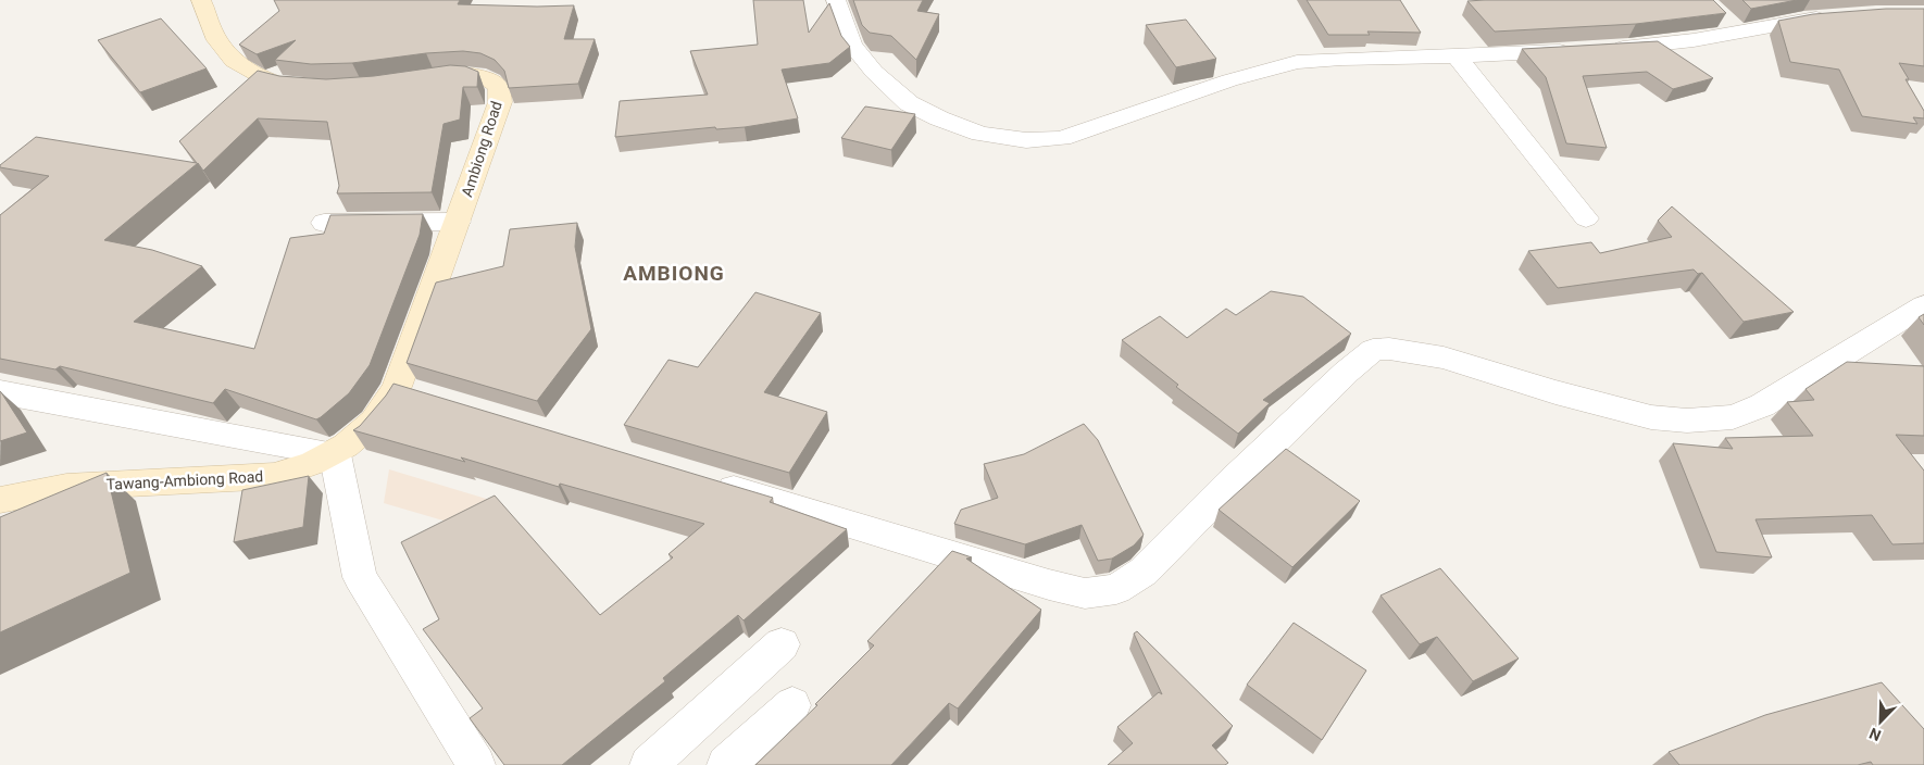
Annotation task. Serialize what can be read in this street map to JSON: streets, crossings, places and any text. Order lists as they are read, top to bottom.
{
  "streets": {
    "main road": ["Ambiong Road", "Tawang-Ambiong Road"]
  },
  "crossings": [
    ["Ambiong Road", "Tawang-Ambiong Road"]
  ],
  "districts": ["AMBIONG"],
  "north": "bottom left"
}
